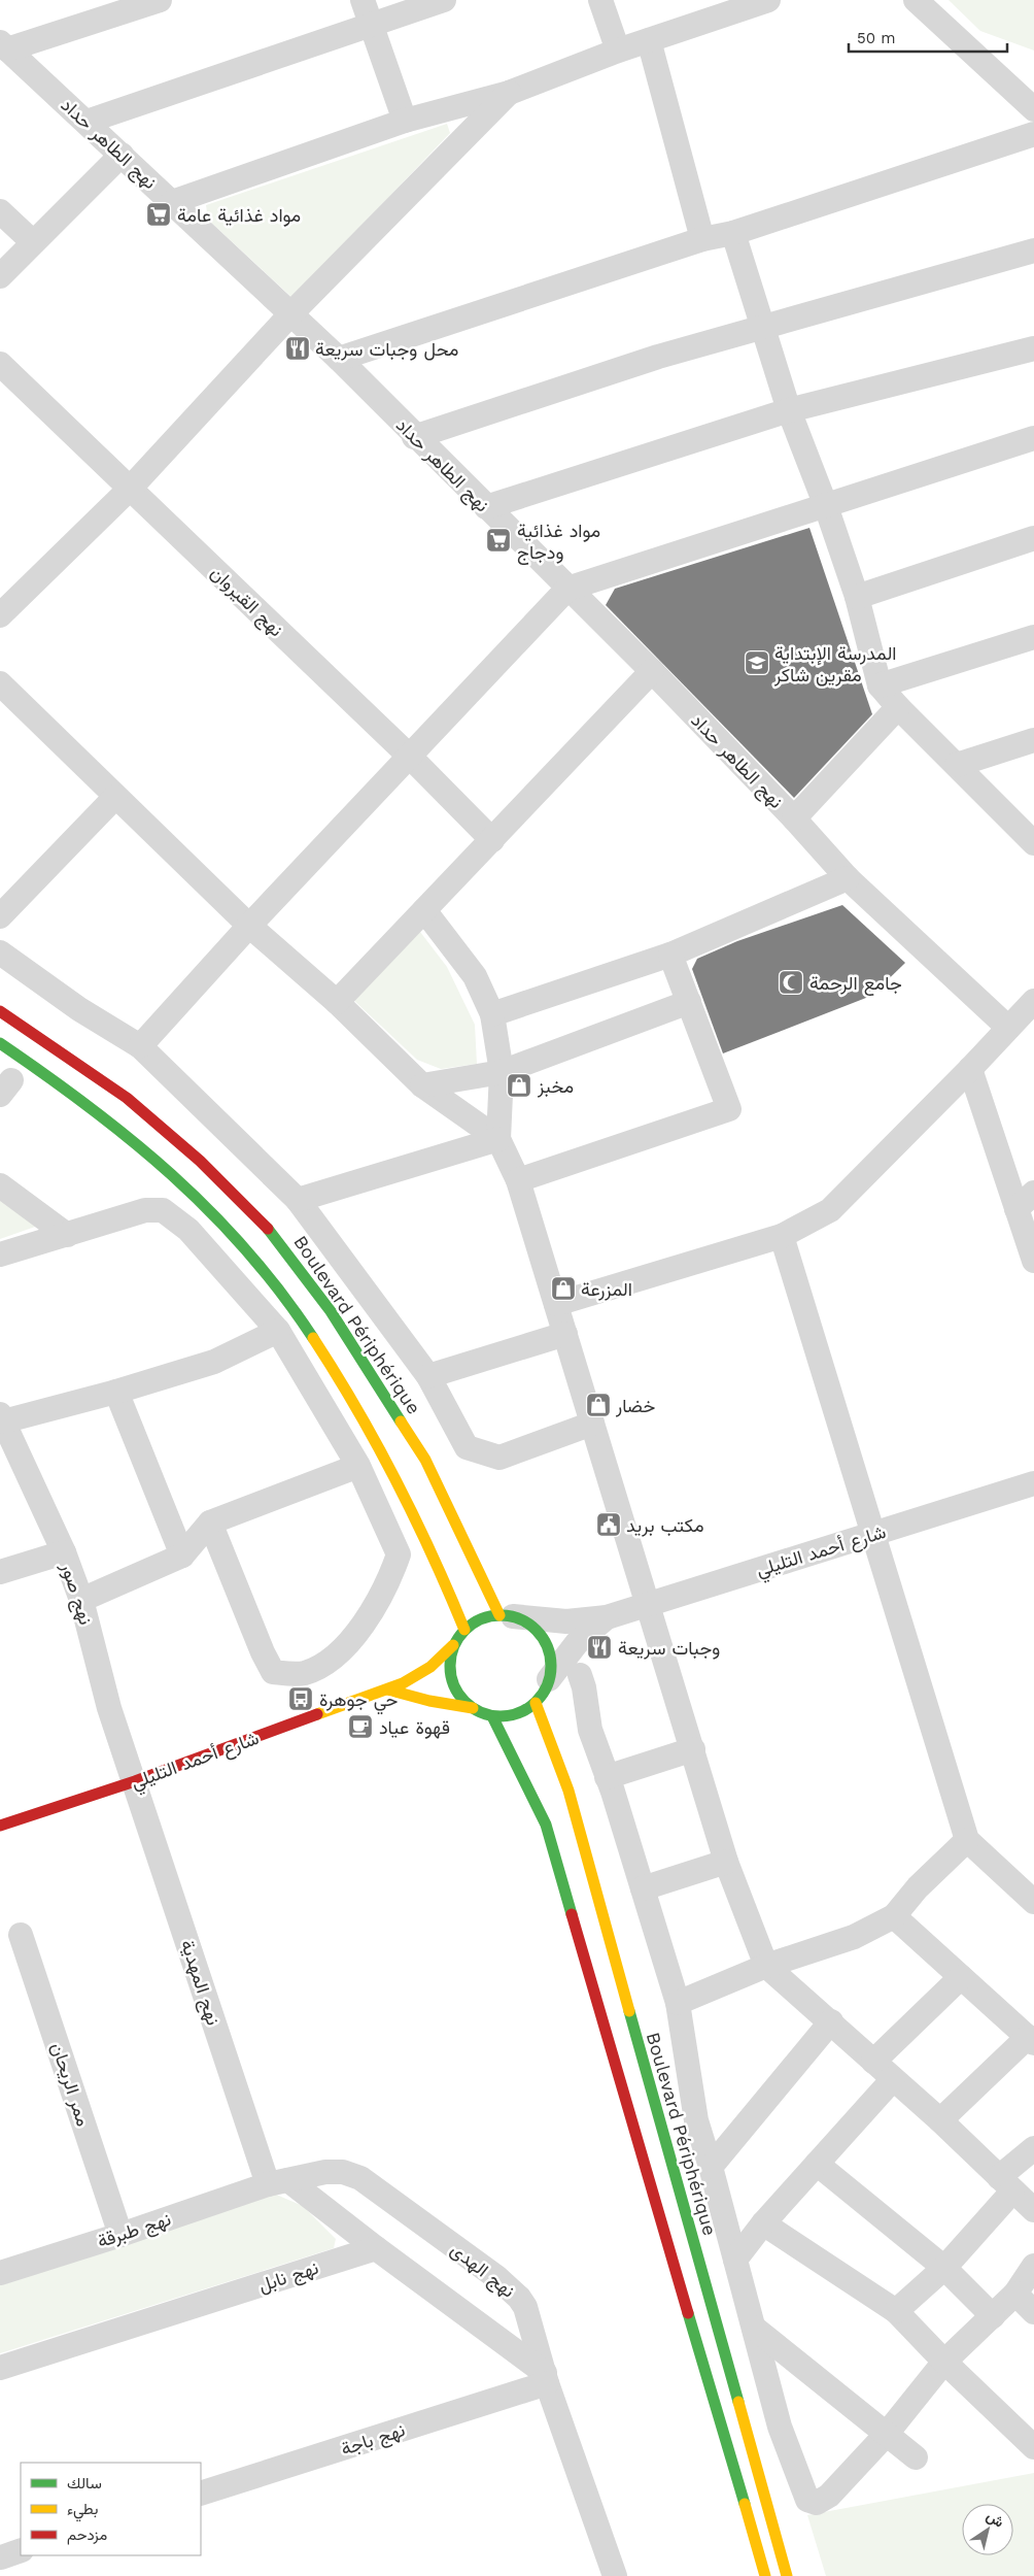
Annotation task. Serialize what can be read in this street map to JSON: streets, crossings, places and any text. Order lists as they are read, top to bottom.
{
  "streets": {
    "main road": ["Boulevard Périphérique", "شارع أحمد التليلي"],
    "street": [
      "نهج الطاهر حداد",
      "نهج القيروان",
      "نهج صور",
      "نهج المهدية",
      "ممر الريحان",
      "نهج طبرقة",
      "نهج الهدى",
      "نهج نابل",
      "نهج باجة"
    ]
  },
  "crossings": [
    ["Boulevard Périphérique", "شارع أحمد التليلي"],
    ["شارع أحمد التليلي", "نهج صور"],
    ["شارع أحمد التليلي", "نهج المهدية"],
    ["نهج صور", "نهج المهدية"],
    ["نهج المهدية", "نهج طبرقة"],
    ["نهج المهدية", "نهج الهدى"],
    ["ممر الريحان", "نهج طبرقة"],
    ["نهج طبرقة", "نهج الهدى"],
    ["نهج الهدى", "نهج باجة"]
  ],
  "places": {
    "supermarket": ["مواد غذائية عامة", "مواد غذائية ودجاج"],
    "restaurant": ["محل وجبات سريعة", "وجبات سريعة"],
    "school or university": ["المدرسة الإبتداية مقرين شاكر"],
    "mosque": ["جامع الرحمة"],
    "shop": ["مخبز", "المزرعة", "خضار"],
    "public building": ["مكتب بريد"],
    "bus stop": ["حي جوهرة"],
    "cafe": ["قهوة عياد"]
  },
  "legend": ["سالك", "بطيء", "مزدحم"],
  "scale_bar": "50 m",
  "north": "top right"
}
